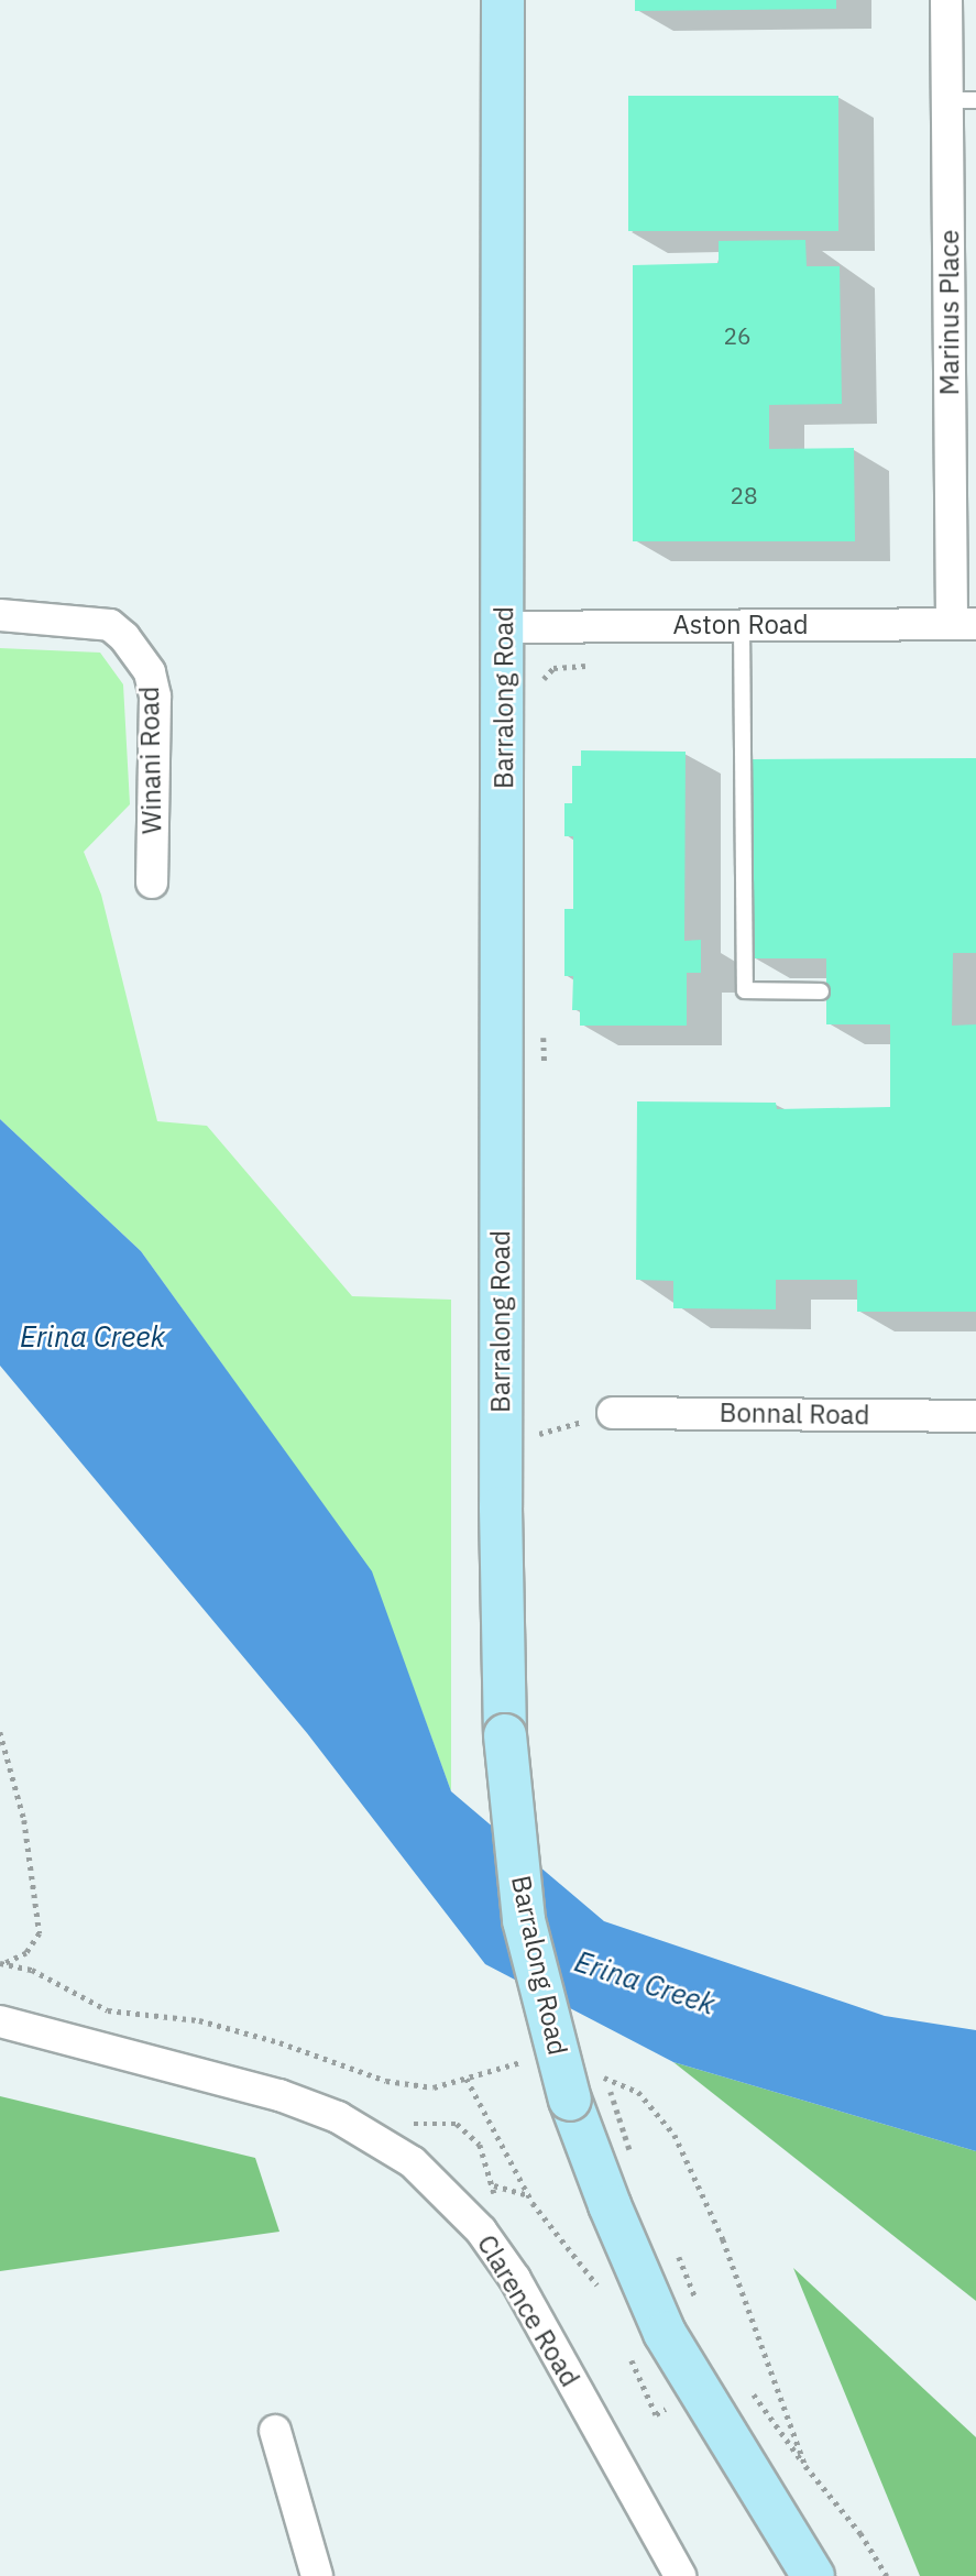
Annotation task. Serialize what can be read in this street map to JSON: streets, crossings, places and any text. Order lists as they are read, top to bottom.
{
  "streets": {
    "street": [
      "Marinus Place",
      "Aston Road",
      "Barralong Road",
      "Winani Road",
      "Bonnal Road",
      "Clarence Road"
    ]
  },
  "crossings": [
    ["Marinus Place", "Aston Road"],
    ["Aston Road", "Barralong Road"]
  ],
  "water": ["Erina Creek"],
  "house_numbers": ["26", "28"]
}
